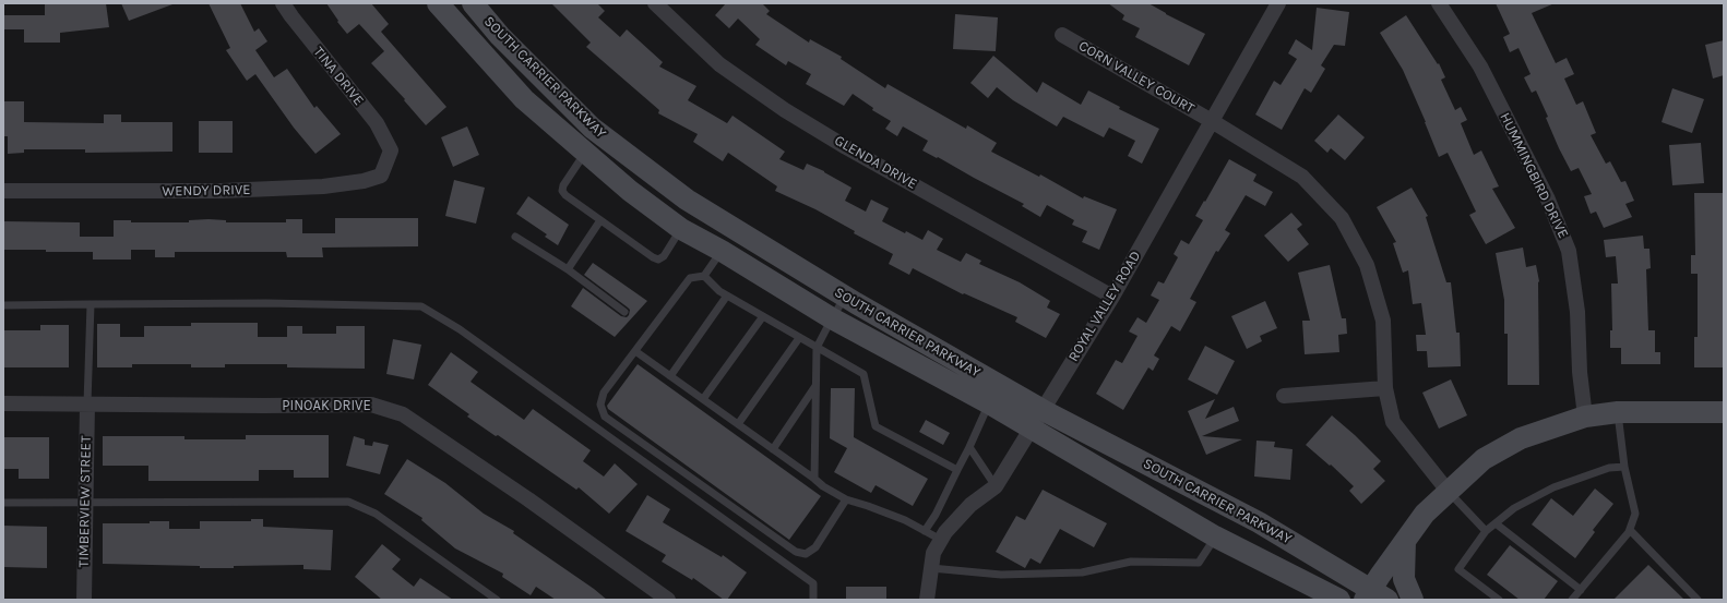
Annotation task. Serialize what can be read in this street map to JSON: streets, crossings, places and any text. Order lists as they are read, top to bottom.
{
  "streets": {
    "main road": ["SOUTH CARRIER PARKWAY"],
    "street": [
      "TINA DRIVE",
      "CORN VALLEY COURT",
      "GLENDA DRIVE",
      "HUMMINGBIRD DRIVE",
      "WENDY DRIVE",
      "ROYAL VALLEY ROAD",
      "PINOAK DRIVE",
      "TIMBERVIEW STREET"
    ]
  },
  "crossings": [
    ["TINA DRIVE", "WENDY DRIVE"],
    ["SOUTH CARRIER PARKWAY", "ROYAL VALLEY ROAD"],
    ["CORN VALLEY COURT", "ROYAL VALLEY ROAD"],
    ["GLENDA DRIVE", "ROYAL VALLEY ROAD"],
    ["PINOAK DRIVE", "TIMBERVIEW STREET"]
  ]
}
